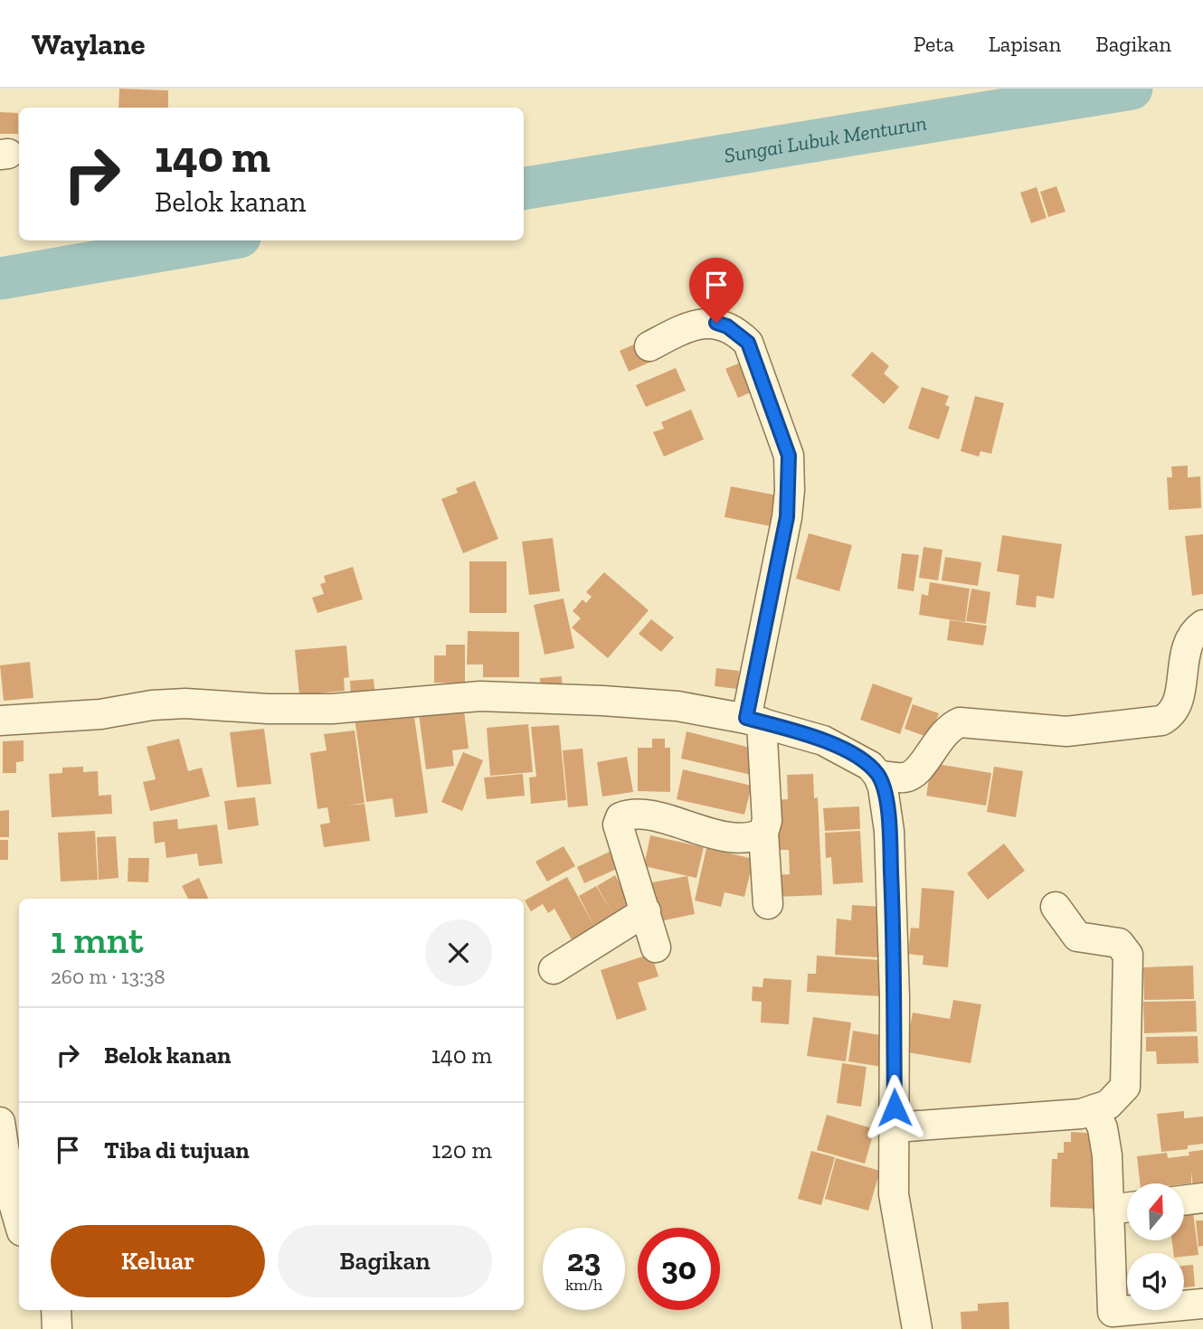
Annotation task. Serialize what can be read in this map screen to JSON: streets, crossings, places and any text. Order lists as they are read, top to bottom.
{
  "water": ["Sungai Lubuk Menturun"],
  "north": "top",
  "page": {
    "header": "Waylane",
    "nav": ["Peta", "Lapisan", "Bagikan"],
    "turn": ["140 m", "Belok kanan"],
    "heading": ["1 mnt", "260 m · 13:38"],
    "list": [
      {
        "name": "Belok kanan",
        "value": "140 m"
      },
      {
        "name": "Tiba di tujuan",
        "value": "120 m"
      }
    ],
    "buttons": ["Keluar", "Bagikan"],
    "speed": "23 km/h",
    "limit": "30"
  }
}
